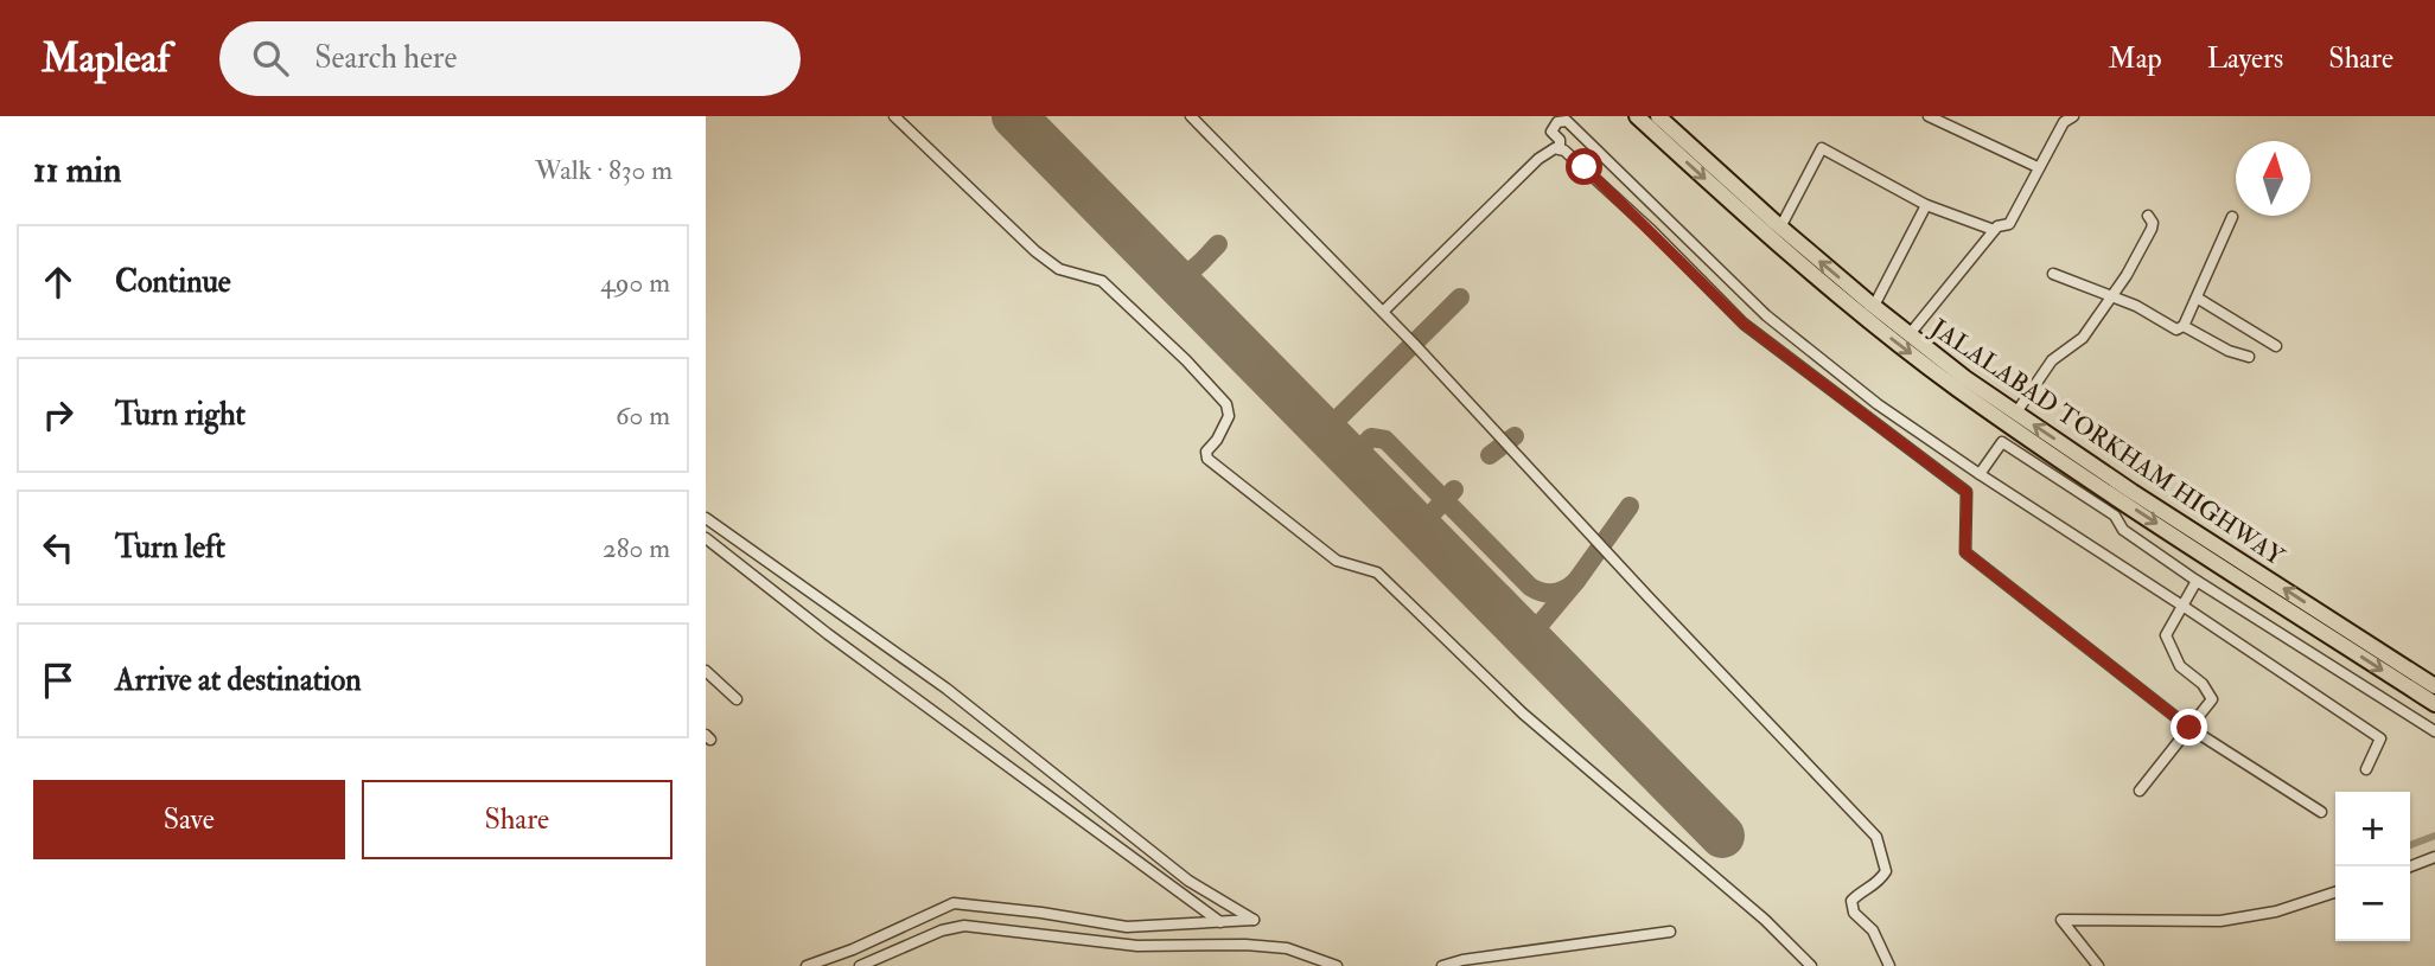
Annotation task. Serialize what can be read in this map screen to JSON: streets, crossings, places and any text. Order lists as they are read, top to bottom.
{
  "streets": {
    "highway": ["JALALABAD TORKHAM HIGHWAY"]
  },
  "north": "top",
  "page": {
    "header": "Mapleaf",
    "search": "Search here",
    "nav": ["Map", "Layers", "Share"],
    "heading": ["11 min", "Walk · 830 m"],
    "list": [
      ["Continue", "490 m"],
      ["Turn right", "60 m"],
      ["Turn left", "280 m"],
      "Arrive at destination"
    ],
    "buttons": ["Save", "Share"],
    "map_buttons": ["+", "−"]
  }
}
